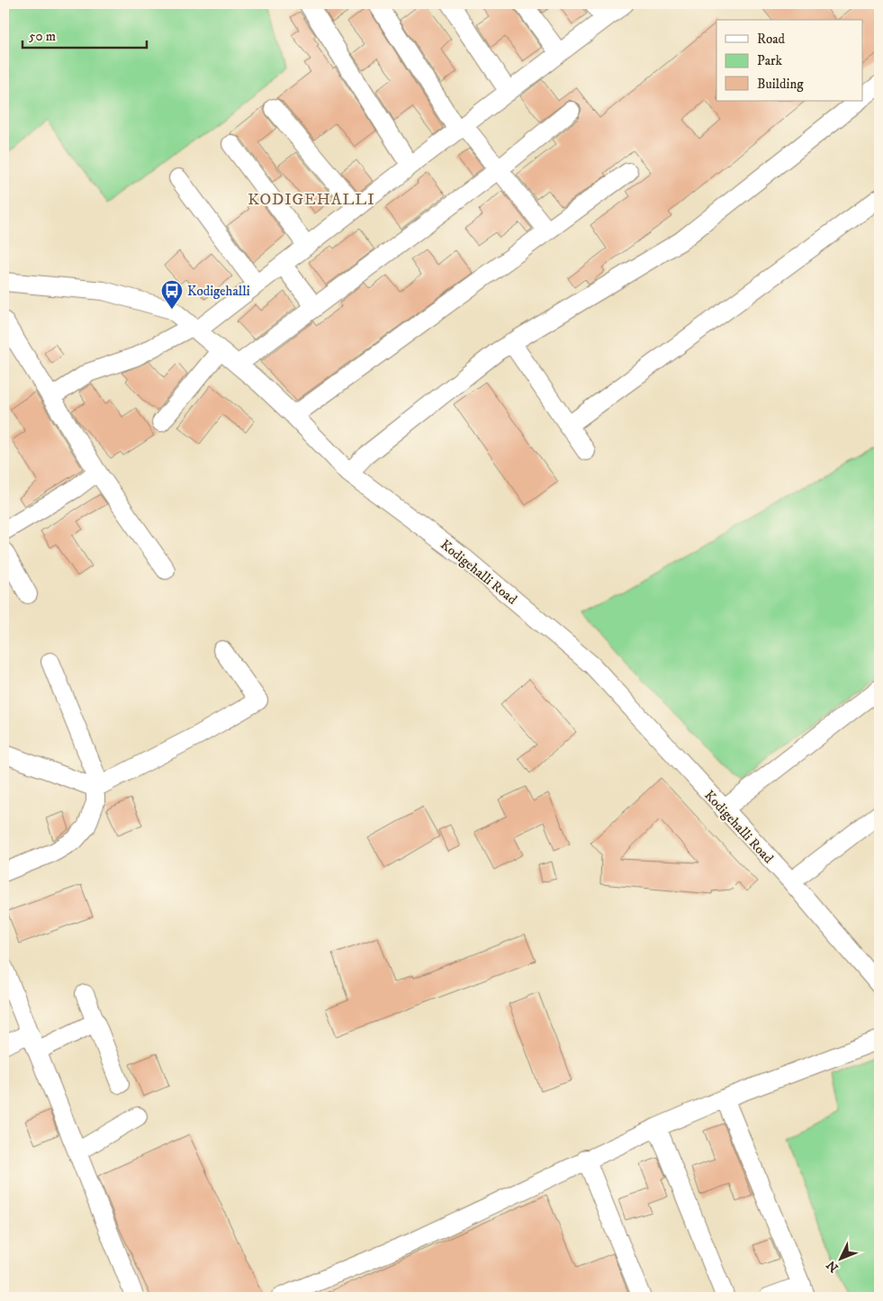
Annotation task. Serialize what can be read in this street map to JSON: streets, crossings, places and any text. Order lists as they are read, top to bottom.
{
  "streets": {
    "street": ["Kodigehalli Road"]
  },
  "districts": ["KODIGEHALLI"],
  "places": {
    "bus stop": ["Kodigehalli"]
  },
  "legend": ["Road", "Park", "Building"],
  "scale_bar": "50 m",
  "north": "bottom left"
}
